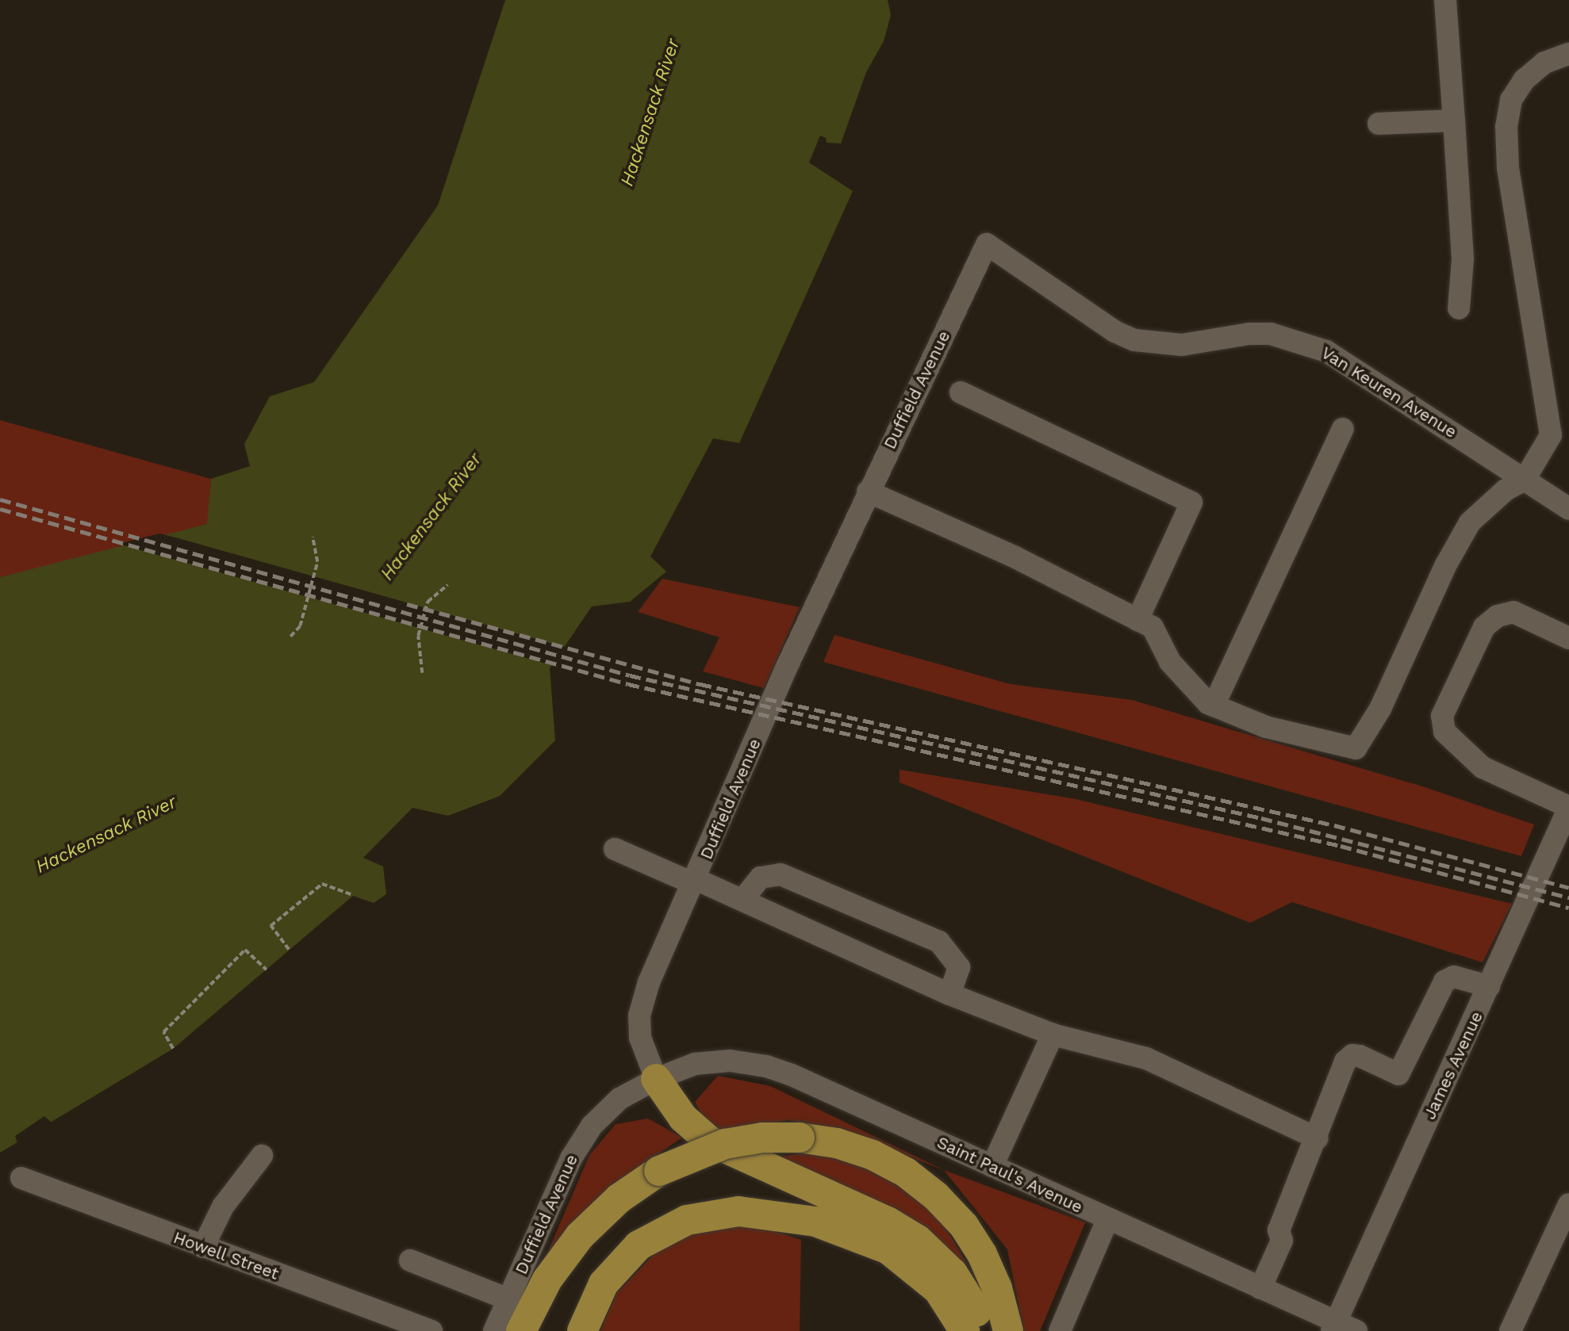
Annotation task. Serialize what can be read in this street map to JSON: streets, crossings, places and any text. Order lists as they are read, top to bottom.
{
  "streets": {
    "street": [
      "Duffield Avenue",
      "Van Keuren Avenue",
      "James Avenue",
      "Saint Paul's Avenue",
      "Howell Street"
    ]
  },
  "crossings": [
    ["Duffield Avenue", "Van Keuren Avenue"],
    ["Duffield Avenue", "Saint Paul's Avenue"],
    ["James Avenue", "Saint Paul's Avenue"]
  ],
  "water": ["Hackensack River"]
}
